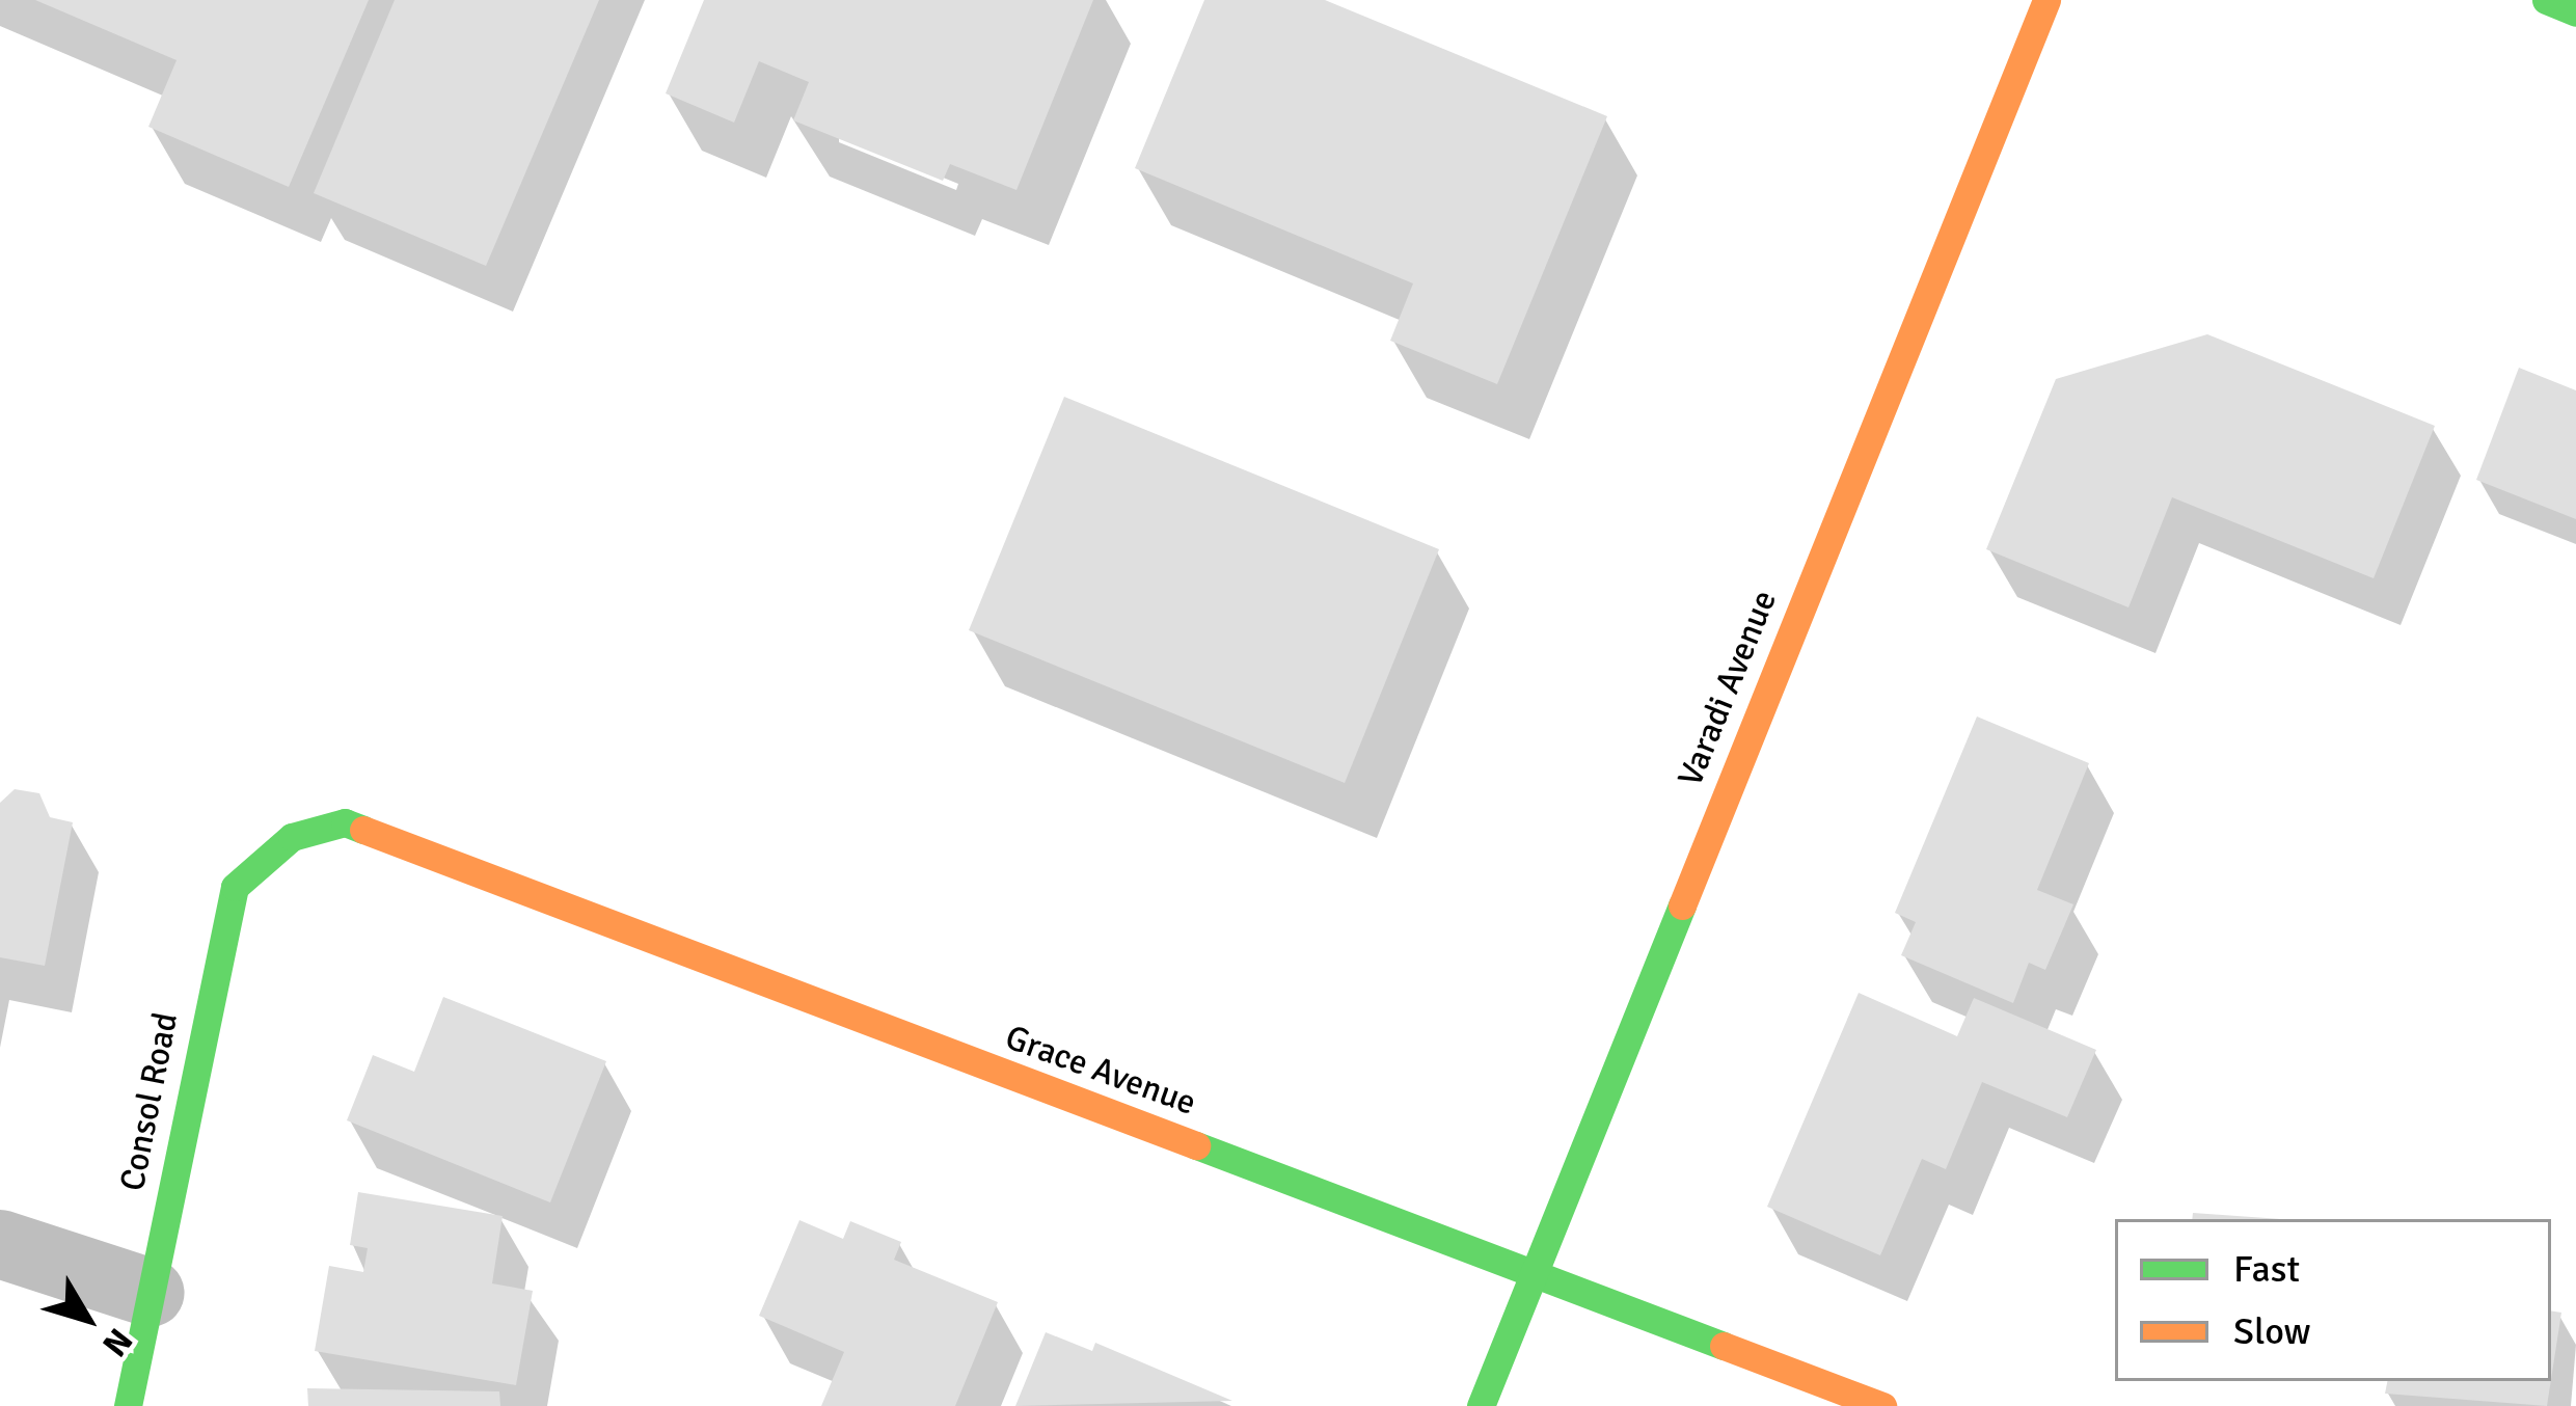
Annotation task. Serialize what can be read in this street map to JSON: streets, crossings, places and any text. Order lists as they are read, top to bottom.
{
  "streets": {
    "street": ["Varadi Avenue", "Grace Avenue", "Consol Road"]
  },
  "crossings": [
    ["Varadi Avenue", "Grace Avenue"],
    ["Grace Avenue", "Consol Road"]
  ],
  "legend": ["Fast", "Slow"],
  "north": "bottom right"
}
